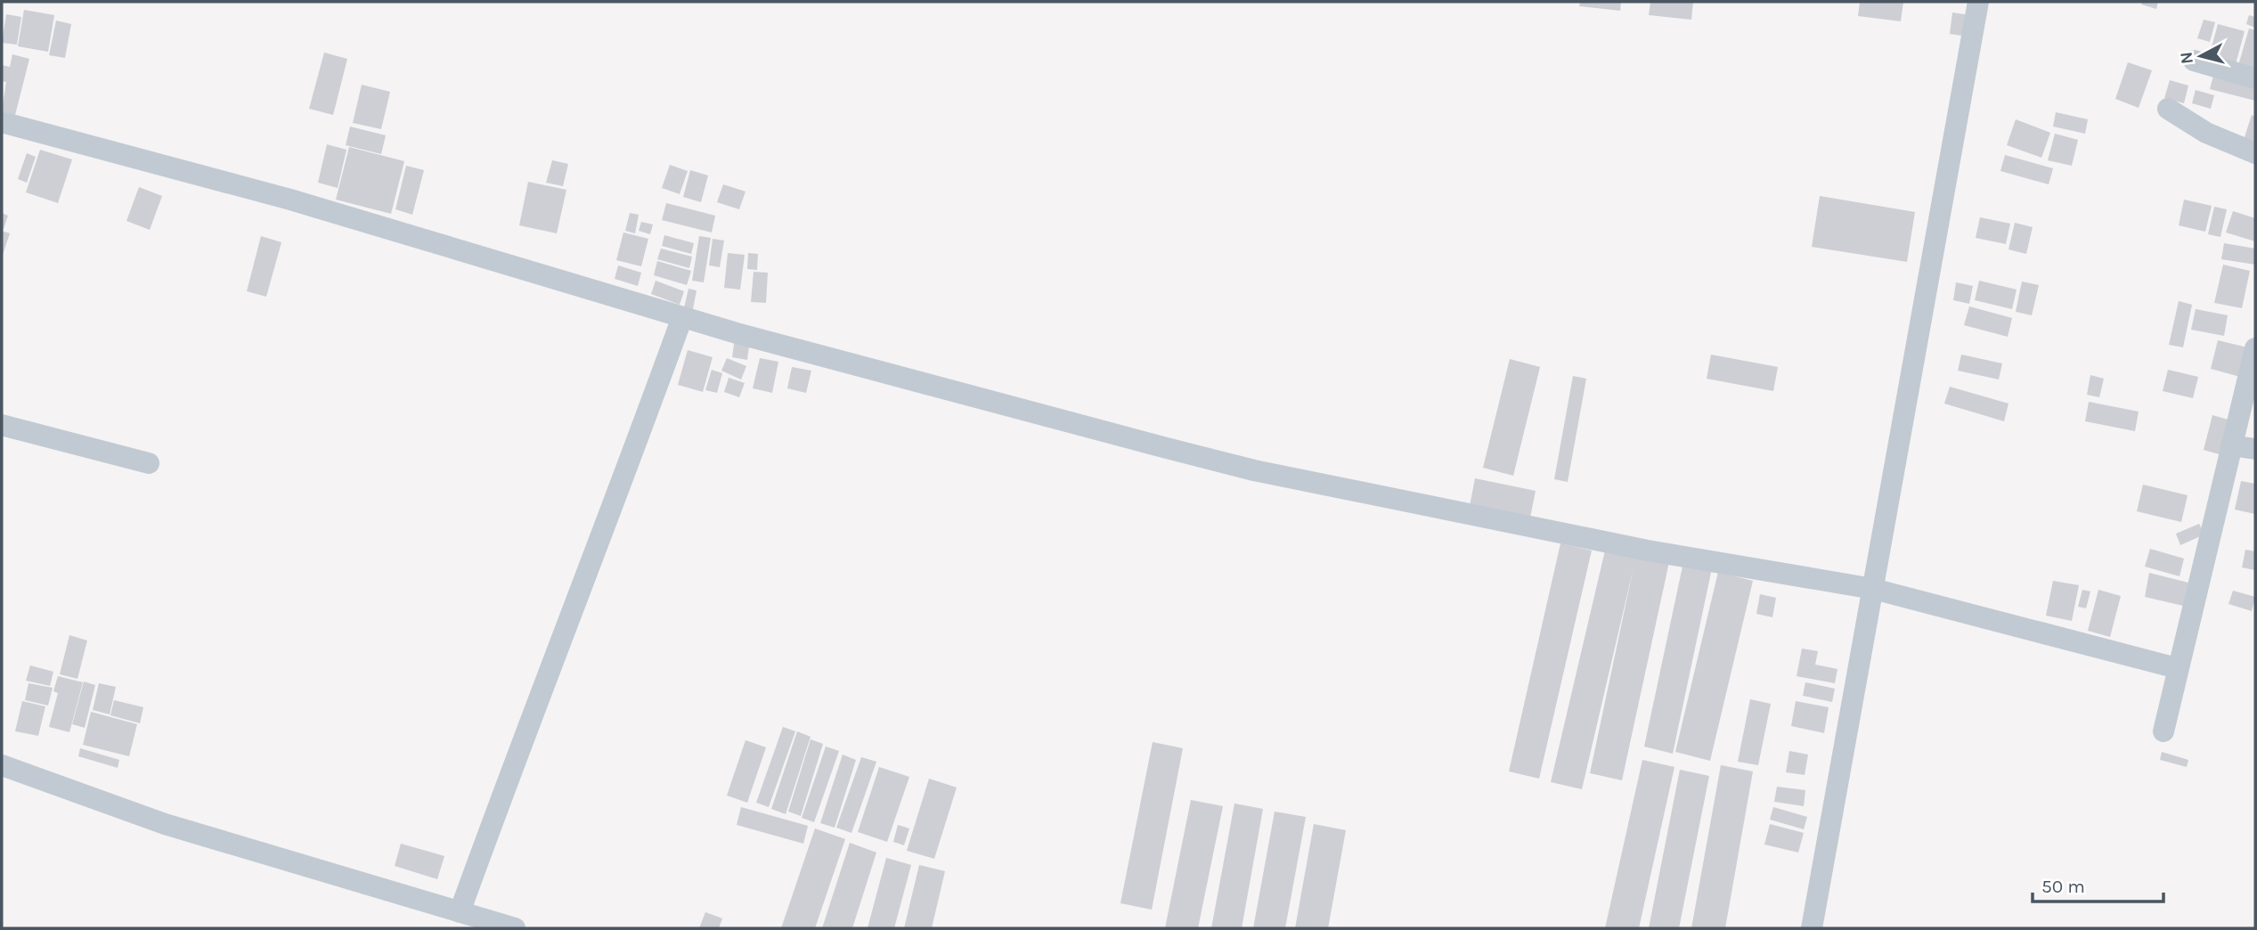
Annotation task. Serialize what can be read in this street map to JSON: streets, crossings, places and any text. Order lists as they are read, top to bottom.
{
  "scale_bar": "50 m",
  "north": "left"
}
